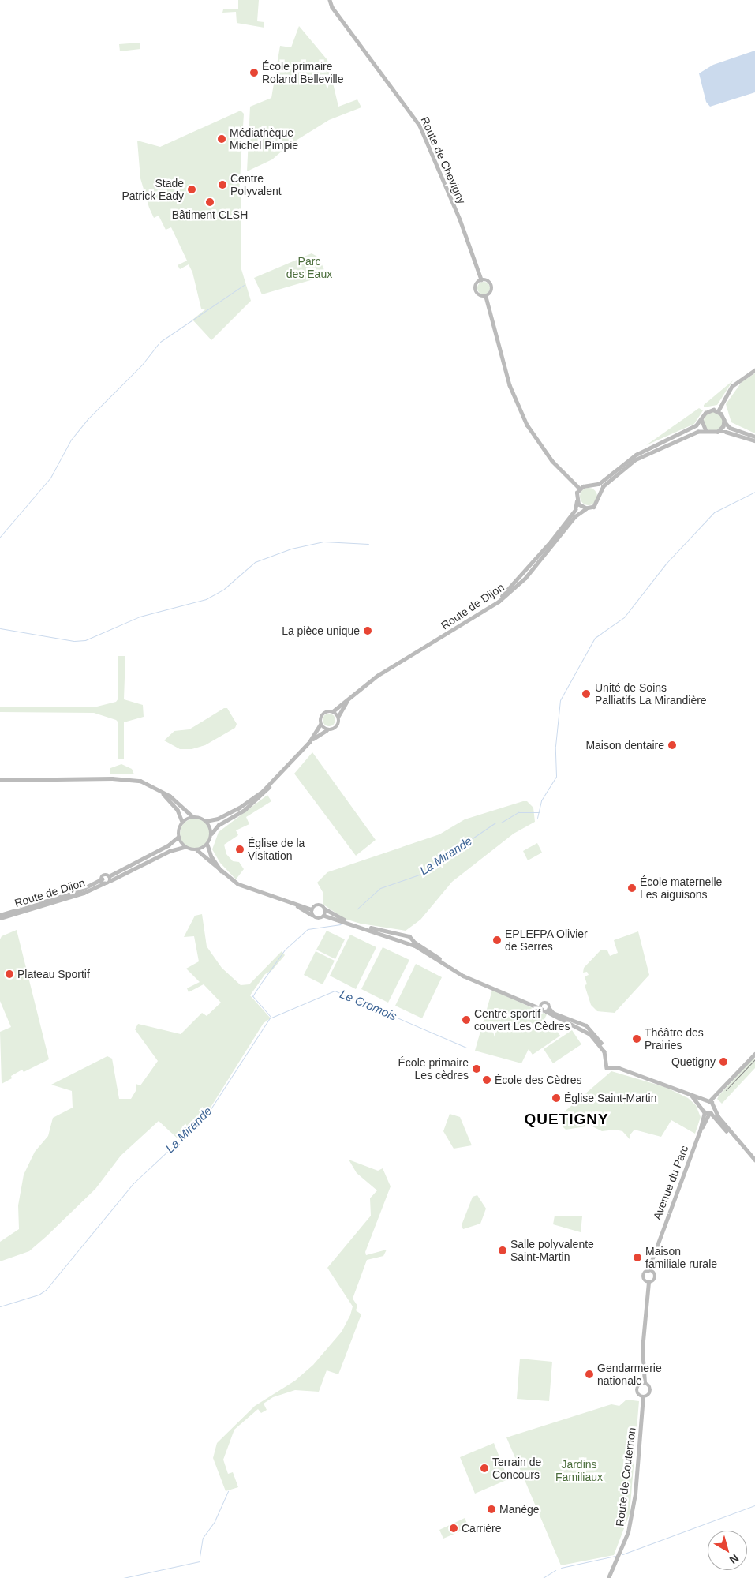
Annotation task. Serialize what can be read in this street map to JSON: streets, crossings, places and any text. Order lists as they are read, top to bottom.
{
  "streets": {
    "main road": [
      "Route de Chevigny",
      "Route de Dijon",
      "Avenue du Parc",
      "Route de Couternon"
    ]
  },
  "districts": ["QUETIGNY"],
  "water": ["La Mirande", "Le Cromois"],
  "parks": ["Parc des Eaux", "Jardins Familiaux"],
  "places": [
    "École primaire Roland Belleville",
    "Médiathèque Michel Pimpie",
    "Centre Polyvalent",
    "Stade Patrick Eady",
    "Bâtiment CLSH",
    "La pièce unique",
    "Unité de Soins Palliatifs La Mirandière",
    "Maison dentaire",
    "Église de la Visitation",
    "École maternelle Les aiguisons",
    "EPLEFPA Olivier de Serres",
    "Plateau Sportif",
    "Centre sportif couvert Les Cèdres",
    "Théâtre des Prairies",
    "Quetigny",
    "École primaire Les cèdres",
    "École des Cèdres",
    "Église Saint-Martin",
    "Salle polyvalente Saint-Martin",
    "Maison familiale rurale",
    "Gendarmerie nationale",
    "Terrain de Concours",
    "Manège",
    "Carrière"
  ],
  "north": "bottom right"
}
